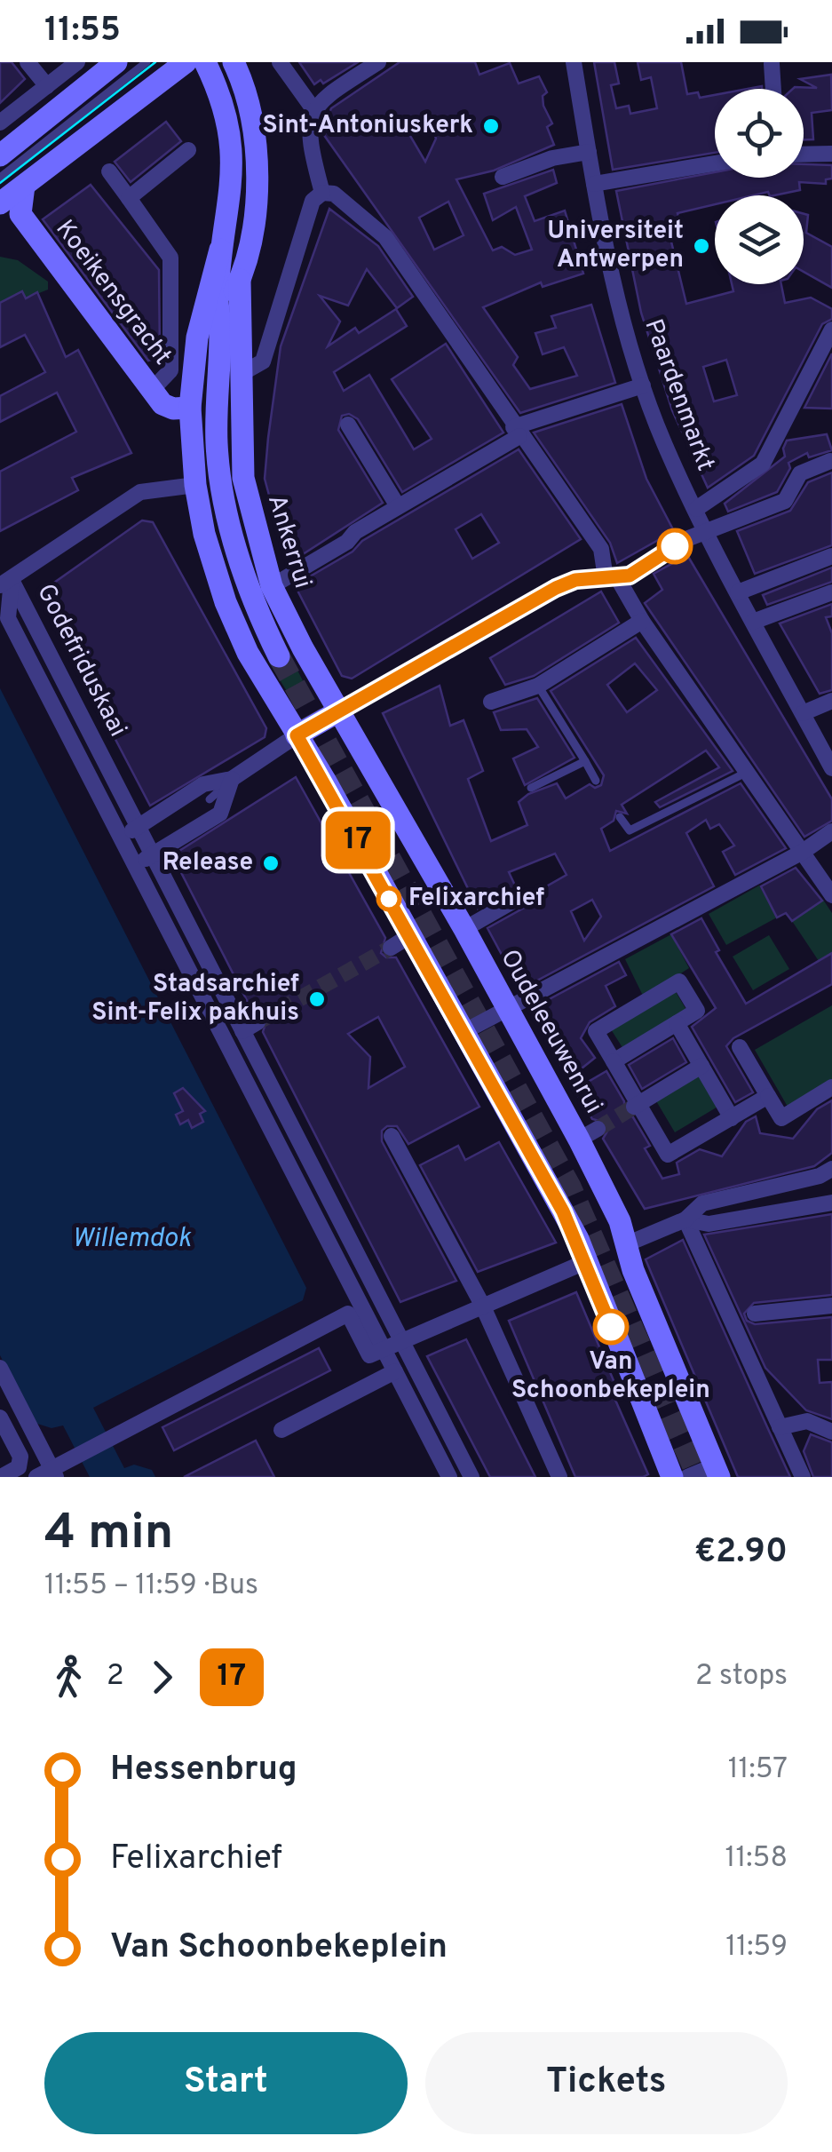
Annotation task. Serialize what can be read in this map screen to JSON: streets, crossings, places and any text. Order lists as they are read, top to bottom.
{
  "streets": {
    "street": [
      "Koeikensgracht",
      "Paardenmarkt",
      "Ankerrui",
      "Godefriduskaai",
      "Oudeleeuwenrui"
    ]
  },
  "crossings": [
    ["Ankerrui", "Oudeleeuwenrui"]
  ],
  "water": ["Willemdok"],
  "places": [
    "Sint-Antoniuskerk",
    "Universiteit Antwerpen",
    "Release",
    "Felixarchief",
    "Stadsarchief Sint-Felix pakhuis",
    "Van Schoonbekeplein"
  ],
  "lines": ["bus line 17"],
  "page": {
    "status": "11:55",
    "on_map": "17",
    "heading": ["4 min", "11:55 – 11:59 · Bus", "€2.90"],
    "legs": ["2", "17", "2 stops"],
    "list": [
      {
        "name": "Hessenbrug",
        "value": "11:57"
      },
      {
        "name": "Felixarchief",
        "value": "11:58"
      },
      {
        "name": "Van Schoonbekeplein",
        "value": "11:59"
      }
    ],
    "buttons": ["Start", "Tickets"]
  }
}
